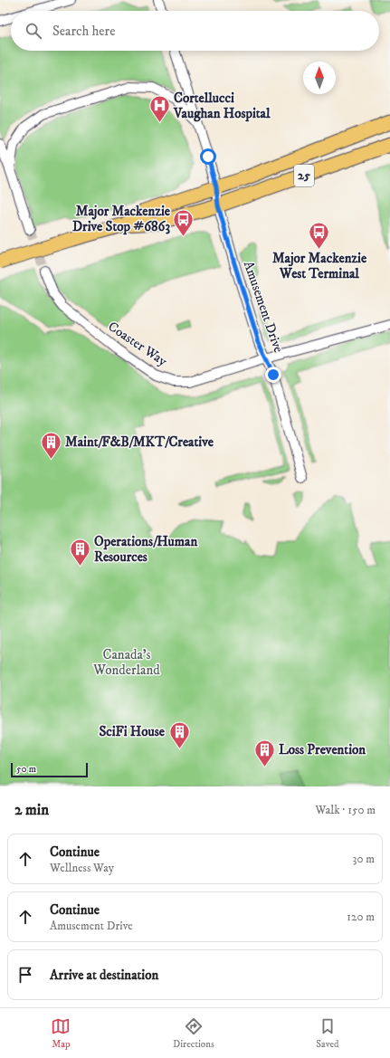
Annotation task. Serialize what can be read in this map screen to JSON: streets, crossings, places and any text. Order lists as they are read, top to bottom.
{
  "streets": {
    "main road": ["25"],
    "street": ["Amusement Drive", "Coaster Way"]
  },
  "crossings": [
    ["25", "Amusement Drive"],
    ["Amusement Drive", "Coaster Way"]
  ],
  "parks": ["Canada's Wonderland"],
  "places": {
    "hospital": ["Cortellucci Vaughan Hospital"],
    "bus stop": ["Major Mackenzie Drive Stop #6863", "Major Mackenzie West Terminal"],
    "building": [
      "Maint/F&B/MKT/Creative",
      "Operations/Human Resources",
      "SciFi House",
      "Loss Prevention"
    ]
  },
  "scale_bar": "50 m",
  "north": "top",
  "page": {
    "search": "Search here",
    "scale": "50 m",
    "heading": ["2 min", "Walk · 150 m"],
    "list": [
      ["Continue", "Wellness Way", "30 m"],
      ["Continue", "Amusement Drive", "120 m"],
      "Arrive at destination"
    ],
    "nav": ["Map", "Directions", "Saved"]
  }
}
